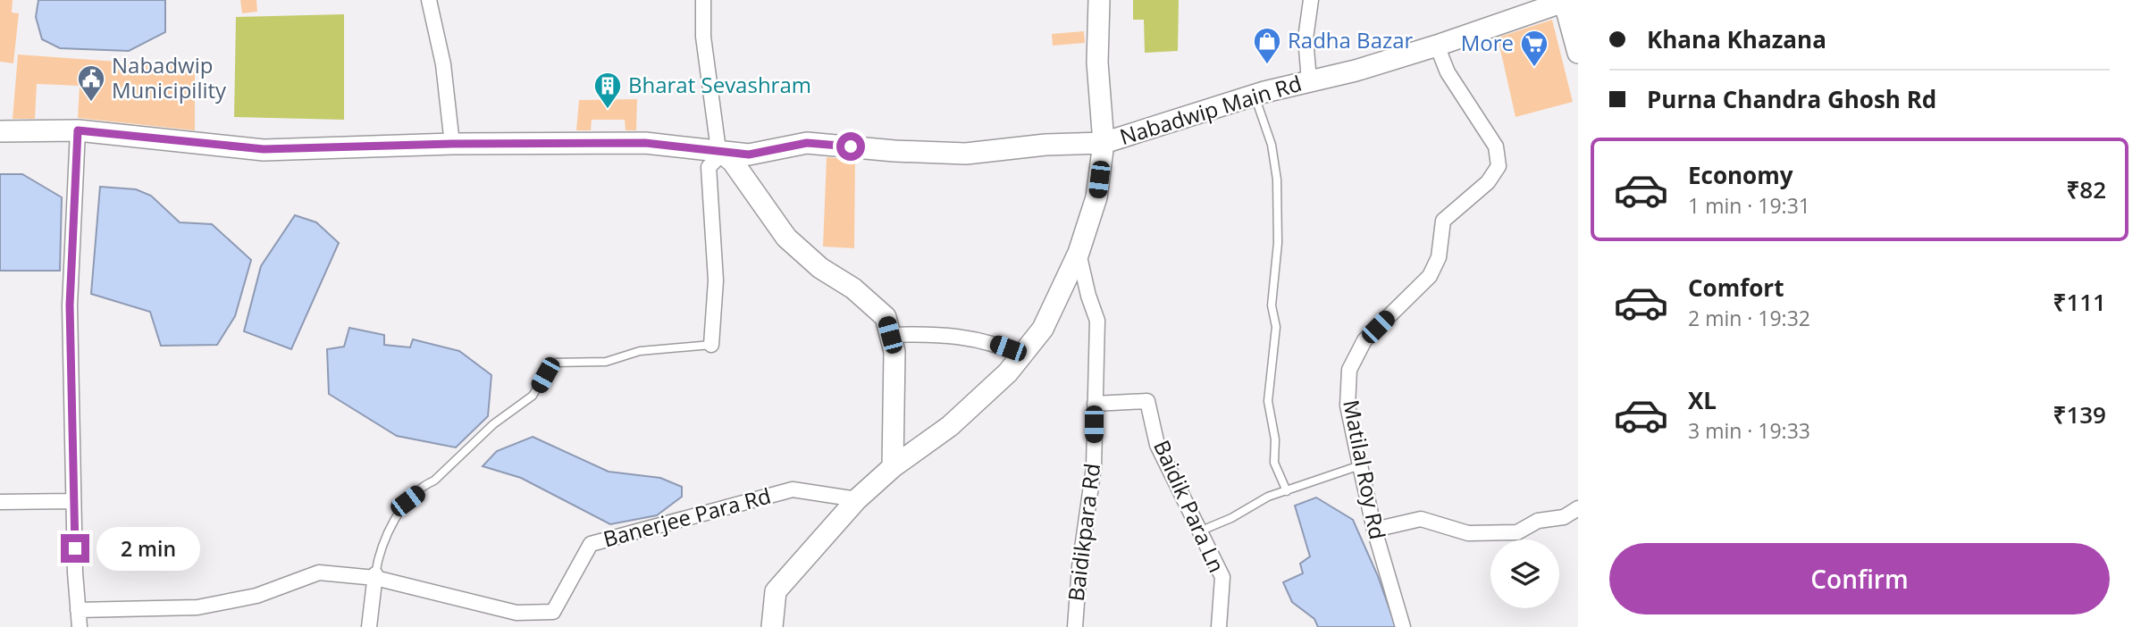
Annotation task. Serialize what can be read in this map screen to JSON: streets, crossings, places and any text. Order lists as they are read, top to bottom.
{
  "streets": {
    "main road": ["Nabadwip Main Rd"],
    "street": [
      "Matilal Roy Rd",
      "Baidik Para Ln",
      "Banerjee Para Rd",
      "Baidikpara Rd"
    ]
  },
  "crossings": [
    ["Nabadwip Main Rd", "Matilal Roy Rd"],
    ["Nabadwip Main Rd", "Banerjee Para Rd"],
    ["Nabadwip Main Rd", "Baidikpara Rd"],
    ["Baidik Para Ln", "Baidikpara Rd"]
  ],
  "places": {
    "shop": ["Radha Bazar"],
    "supermarket": ["More"],
    "public building": ["Nabadwip Municipility"],
    "building": ["Bharat Sevashram"]
  },
  "page": {
    "banner": ["Khana Khazana", "Purna Chandra Ghosh Rd"],
    "list": [
      {
        "name": "Economy",
        "note": "1 min · 19:31",
        "value": "₹82"
      },
      {
        "name": "Comfort",
        "note": "2 min · 19:32",
        "value": "₹111"
      },
      {
        "name": "XL",
        "note": "3 min · 19:33",
        "value": "₹139"
      }
    ],
    "bubble": "2 min",
    "buttons": "Confirm"
  }
}
